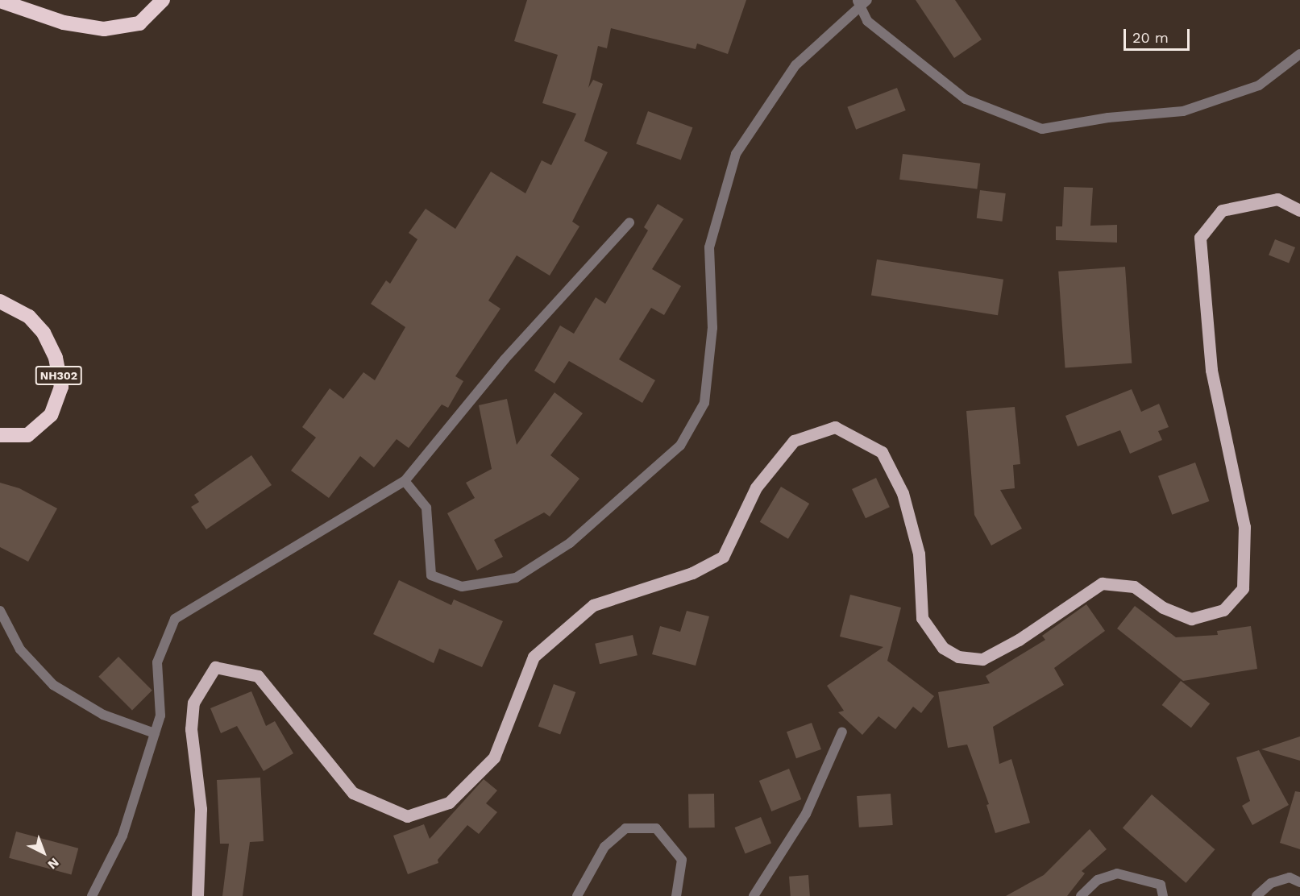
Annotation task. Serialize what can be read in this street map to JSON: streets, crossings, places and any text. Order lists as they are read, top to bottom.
{
  "streets": {
    "highway": ["NH302"]
  },
  "scale_bar": "20 m",
  "north": "bottom right"
}
